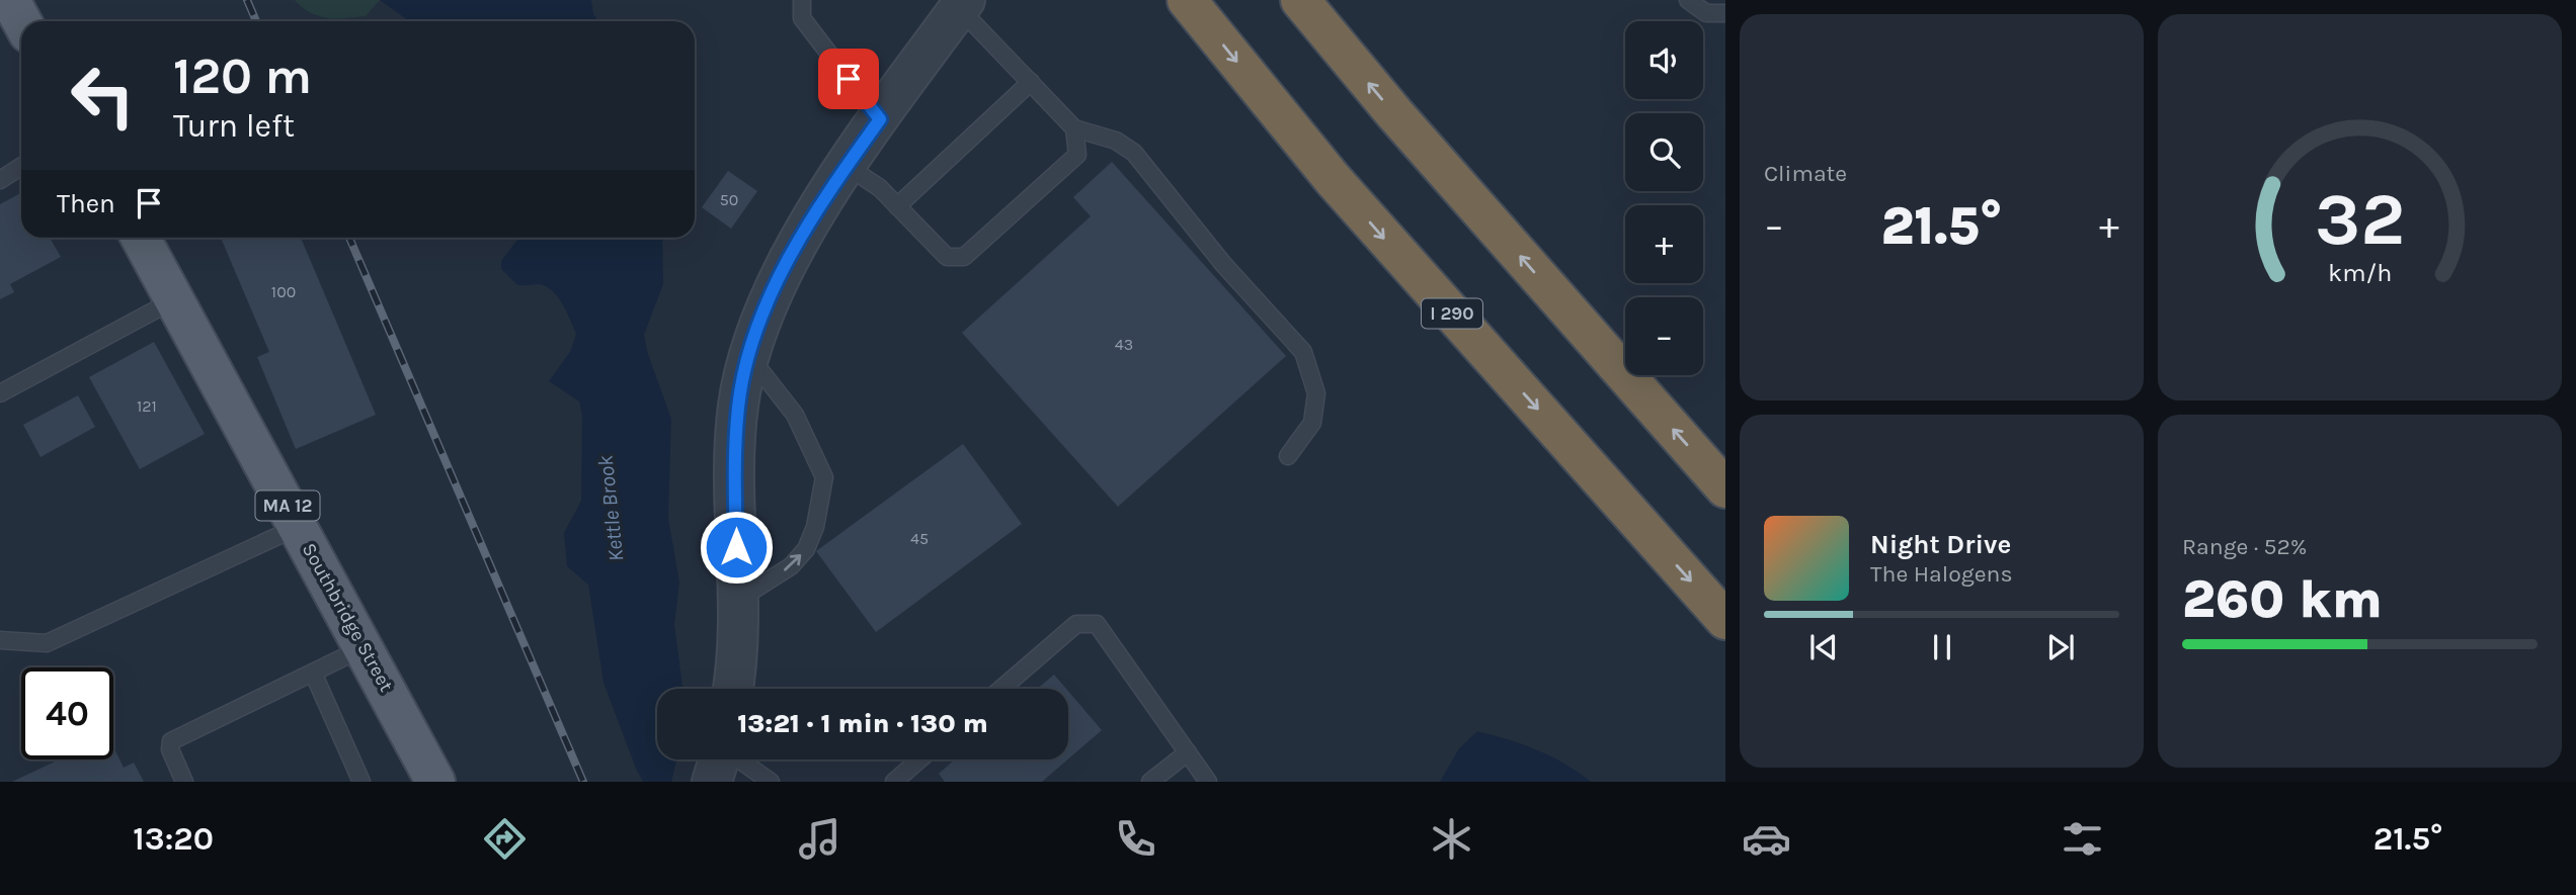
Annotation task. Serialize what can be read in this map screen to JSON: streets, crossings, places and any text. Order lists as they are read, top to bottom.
{
  "streets": {
    "highway": ["I 290"],
    "main road": ["MA 12", "Southbridge Street"]
  },
  "water": ["Kettle Brook"],
  "house_numbers": [
    "50",
    "100",
    "43",
    "121",
    "45"
  ],
  "page": {
    "tile": [
      "Climate",
      ["Range · 52%", "260 km"]
    ],
    "map_buttons": ["+", "−"],
    "turn": ["120 m", "Turn left"],
    "then": "Then",
    "heat": ["−", "21.5°", "+"],
    "song": ["Night Drive", "The Halogens"],
    "limit": "40",
    "trip": "13:21 · 1 min · 130 m",
    "tabs": ["13:20", "21.5°"],
    "gauge": ["32", "km/h"]
  }
}
